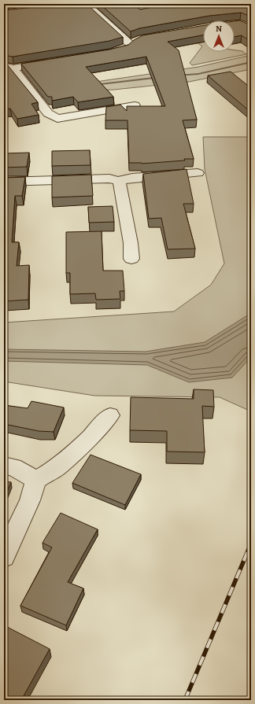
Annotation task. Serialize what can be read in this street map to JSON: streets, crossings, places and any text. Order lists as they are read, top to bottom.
{
  "north": "top"
}
